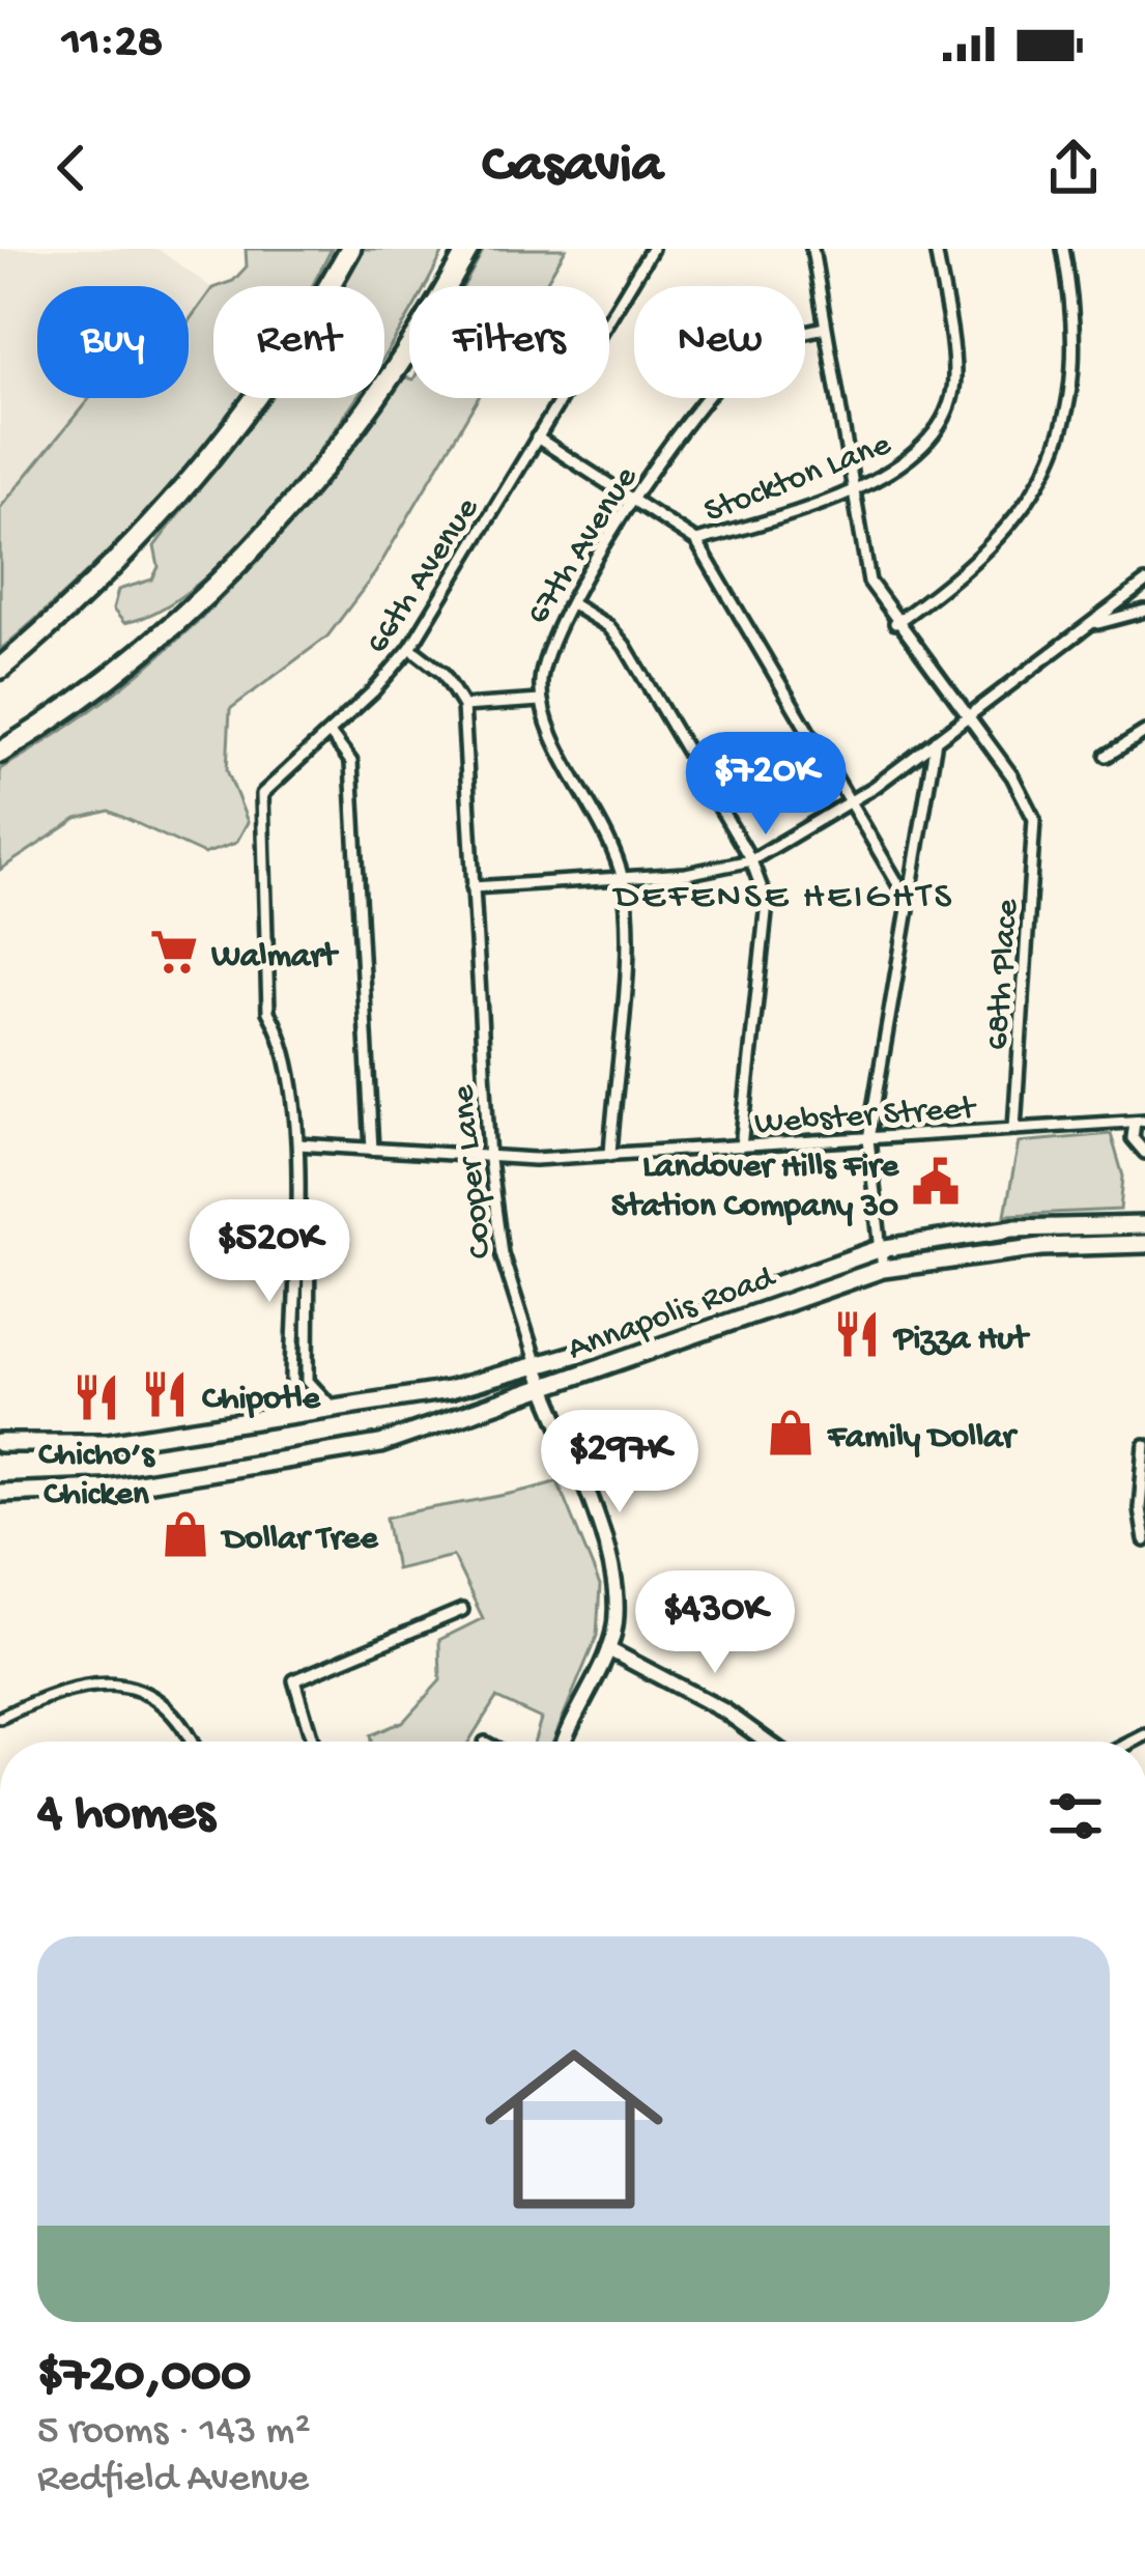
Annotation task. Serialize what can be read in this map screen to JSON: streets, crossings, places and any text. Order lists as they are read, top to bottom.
{
  "streets": {
    "main road": ["Annapolis Road"],
    "street": [
      "Stockton Lane",
      "67th Avenue",
      "66th Avenue",
      "68th Place",
      "Webster Street",
      "Cooper Lane"
    ]
  },
  "crossings": [
    ["66th Avenue", "Webster Street"],
    ["66th Avenue", "Annapolis Road"],
    ["68th Place", "Webster Street"],
    ["Webster Street", "Cooper Lane"],
    ["Cooper Lane", "Annapolis Road"]
  ],
  "districts": ["DEFENSE HEIGHTS"],
  "places": {
    "supermarket": ["Walmart"],
    "public building": ["Landover Hills Fire Station Company 30"],
    "restaurant": ["Pizza Hut", "Chipotle", "Chicho’s Chicken"],
    "shop": ["Family Dollar", "Dollar Tree"]
  },
  "page": {
    "status": "11:28",
    "header": "Casavia",
    "chip": [
      "Buy",
      "Rent",
      "Filters",
      "New"
    ],
    "price": [
      "$720K",
      "$520K",
      "$297K",
      "$430K"
    ],
    "heading": "4 homes",
    "list": [
      {
        "name": "$720,000",
        "note": "5 rooms · 143 m² · Redfield Avenue"
      }
    ]
  }
}
